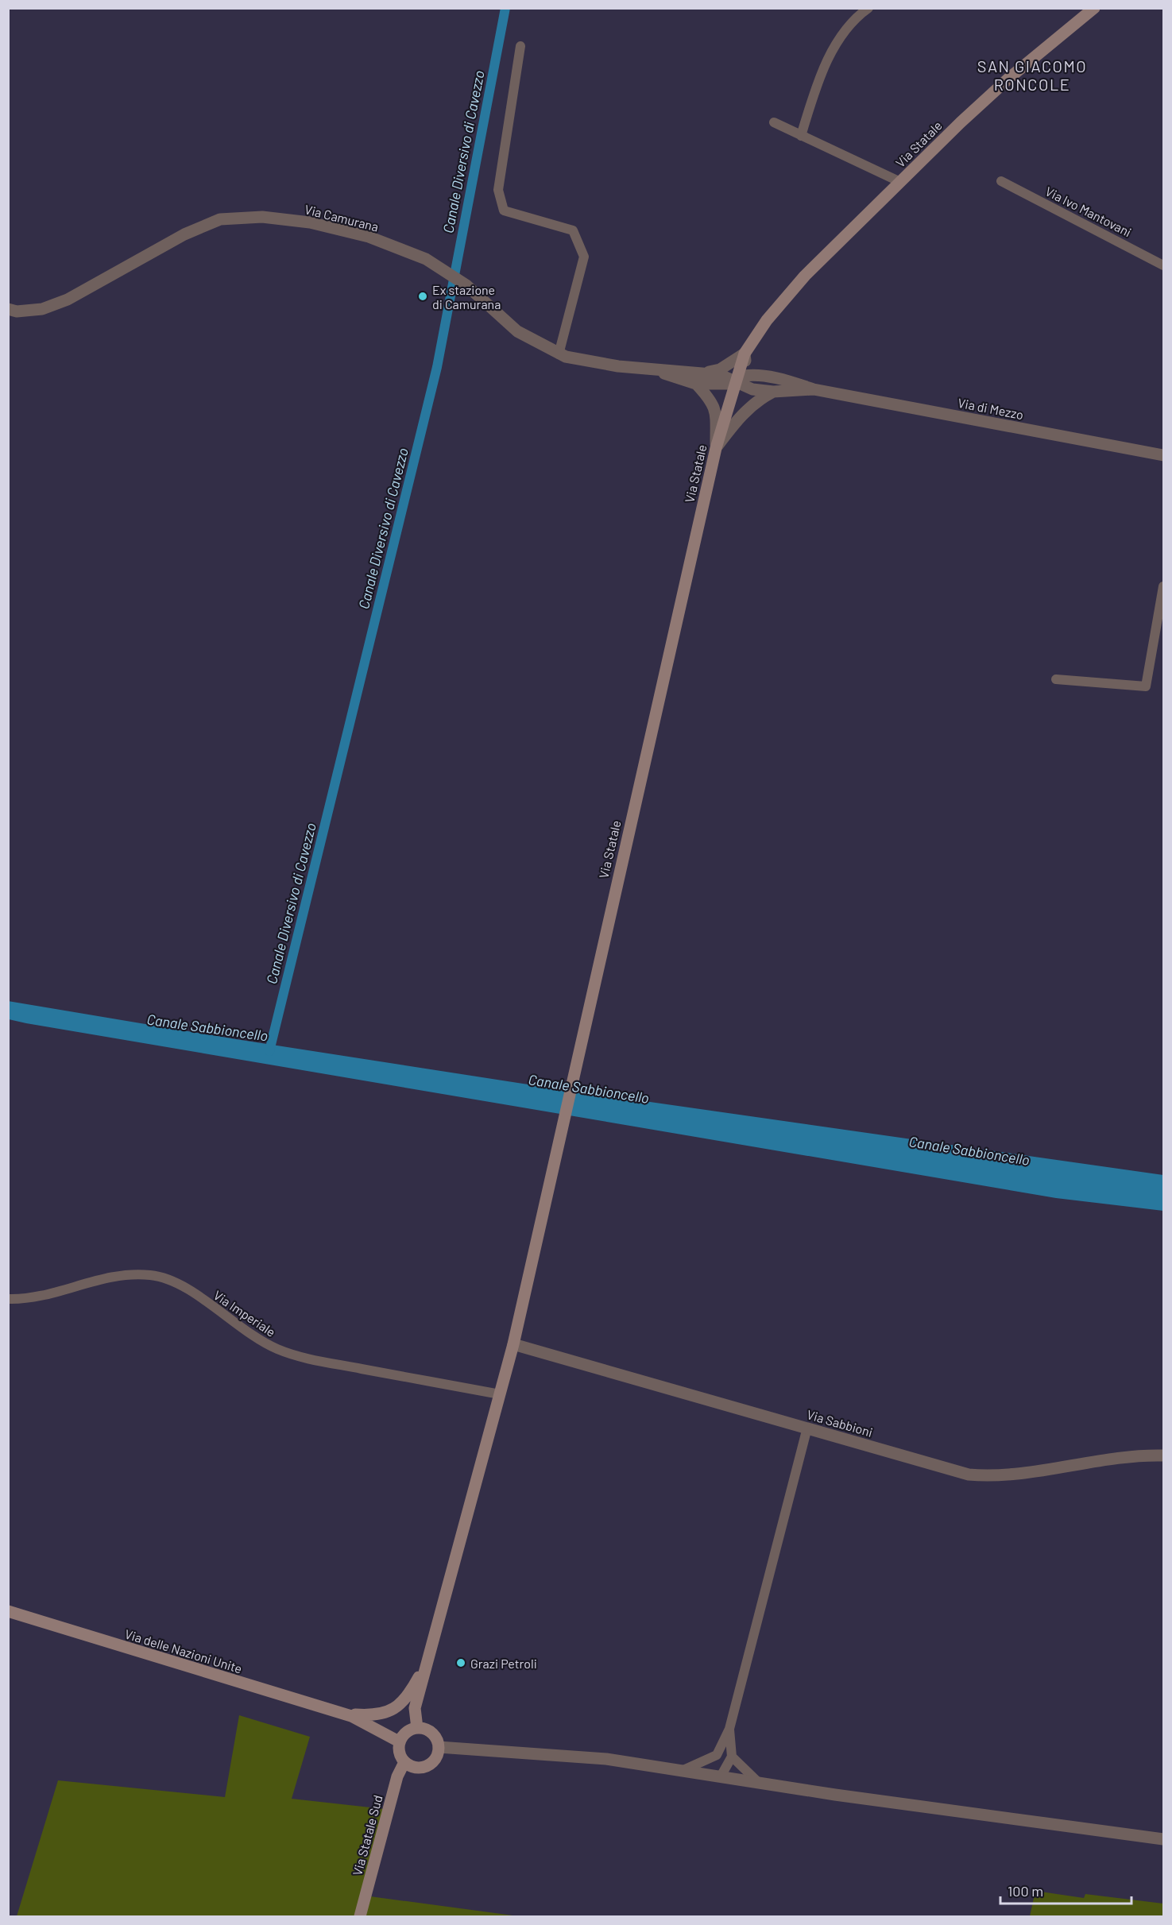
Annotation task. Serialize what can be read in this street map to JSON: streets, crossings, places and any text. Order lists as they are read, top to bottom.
{
  "streets": {
    "main road": ["Via Statale", "Via delle Nazioni Unite", "Via Statale Sud"],
    "street": [
      "Via Ivo Mantovani",
      "Via Camurana",
      "Via di Mezzo",
      "Via Imperiale",
      "Via Sabbioni"
    ]
  },
  "crossings": [
    ["Via Statale", "Via Camurana"],
    ["Via Statale", "Via Imperiale"],
    ["Via Statale", "Via Sabbioni"],
    ["Via Statale", "Via delle Nazioni Unite"],
    ["Via delle Nazioni Unite", "Via Statale Sud"]
  ],
  "districts": ["SAN GIACOMO RONCOLE"],
  "water": ["Canale Diversivo di Cavezzo", "Canale Sabbioncello"],
  "places": ["Ex stazione di Camurana", "Grazi Petroli"],
  "scale_bar": "100 m"
}
